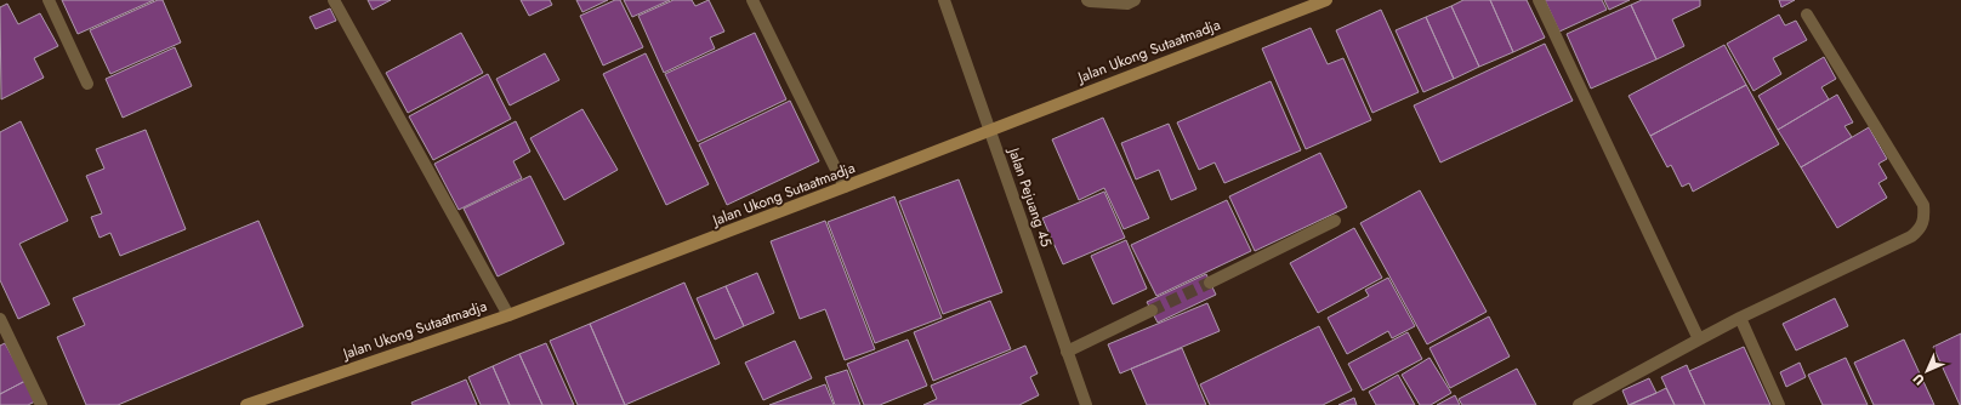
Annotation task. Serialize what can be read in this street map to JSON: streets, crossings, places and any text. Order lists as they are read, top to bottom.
{
  "streets": {
    "main road": ["Jalan Ukong Sutaatmadja"],
    "street": ["Jalan Pejuang 45"]
  },
  "crossings": [
    ["Jalan Ukong Sutaatmadja", "Jalan Pejuang 45"]
  ],
  "north": "bottom left"
}
